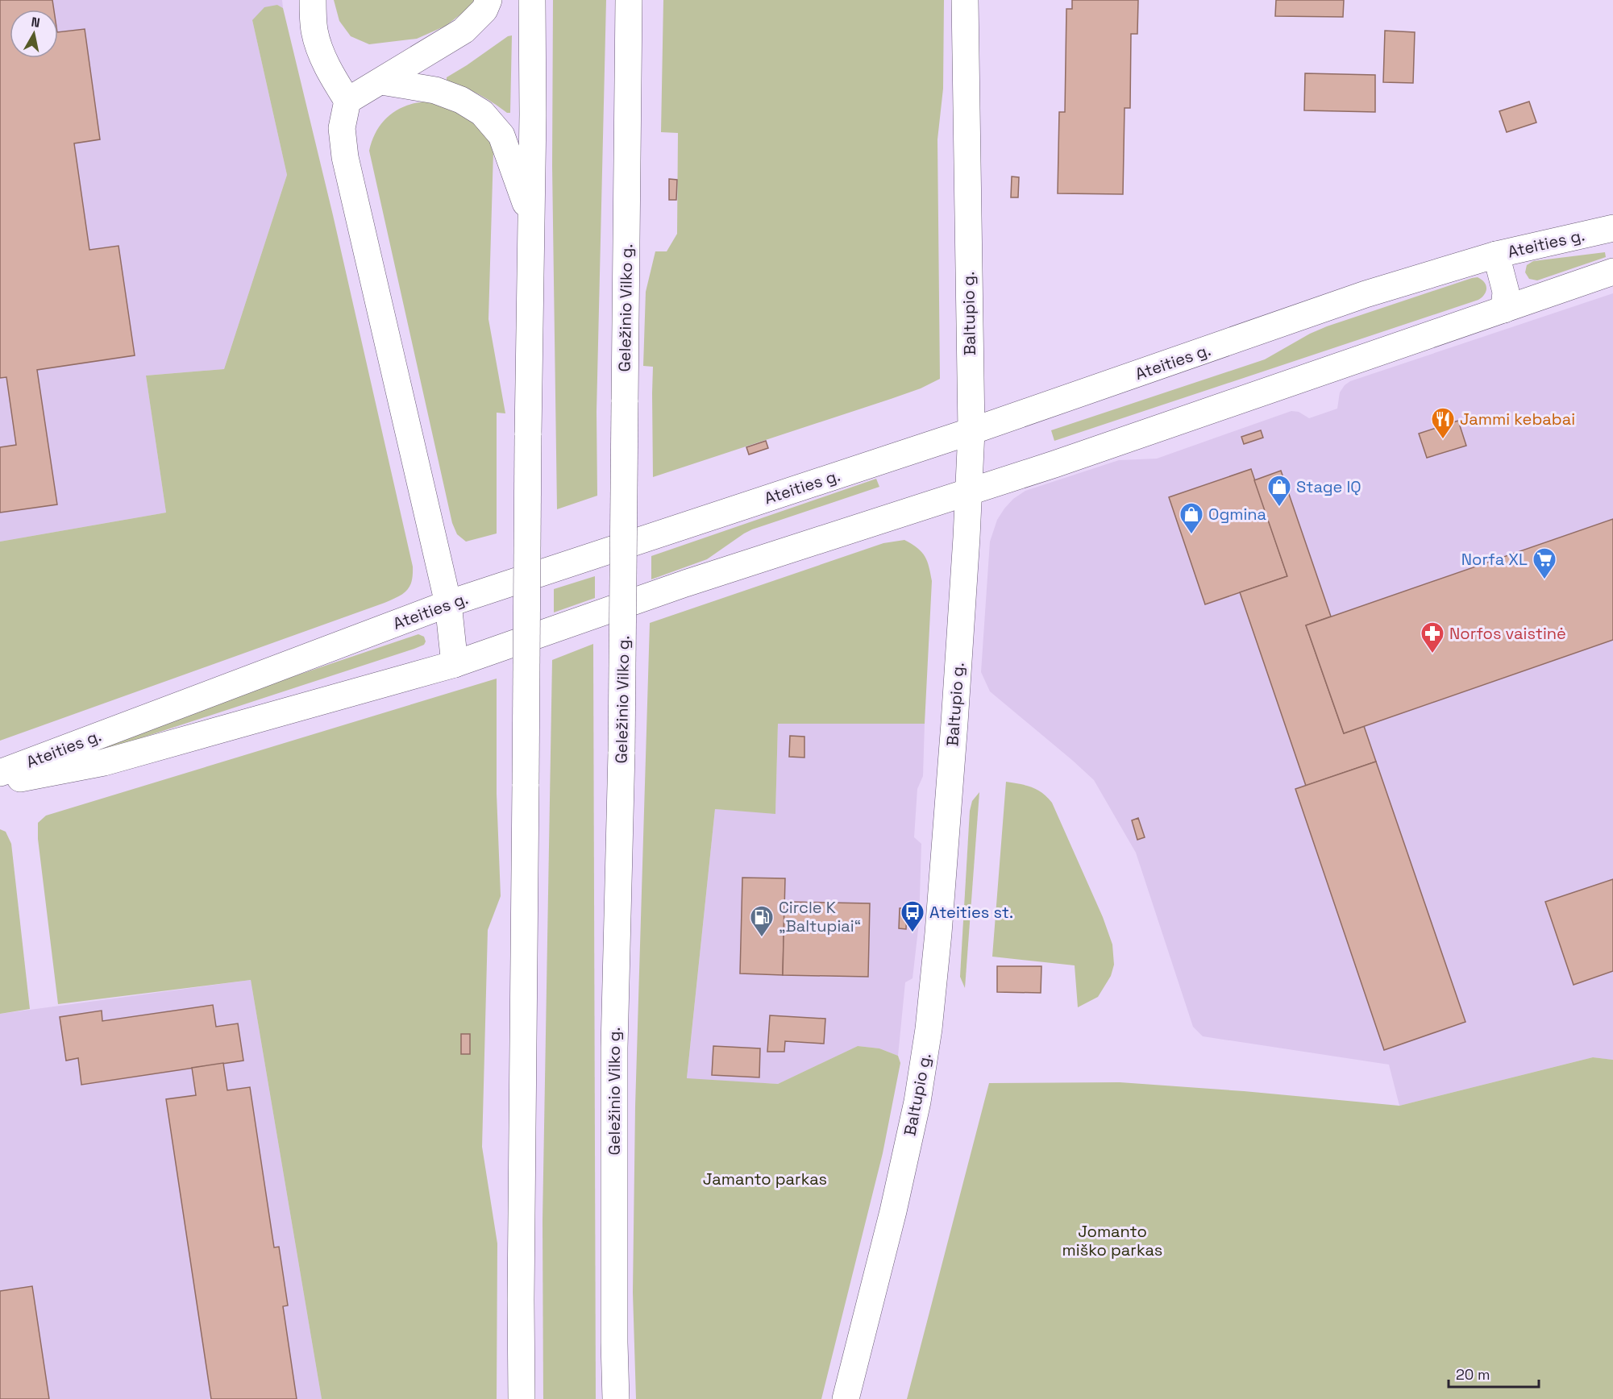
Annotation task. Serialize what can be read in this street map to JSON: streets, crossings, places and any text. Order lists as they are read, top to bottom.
{
  "streets": {
    "main road": ["Ateities g.", "Geležinio Vilko g.", "Baltupio g."]
  },
  "crossings": [
    ["Ateities g.", "Baltupio g."]
  ],
  "parks": ["Jamanto parkas", "Jomanto miško parkas"],
  "places": {
    "restaurant": ["Jammi kebabai"],
    "shop": ["Stage IQ", "Ogmina"],
    "supermarket": ["Norfa XL"],
    "pharmacy": ["Norfos vaistinė"],
    "bus stop": ["Ateities st."],
    "fuel station": ["Circle K „Baltupiai“"]
  },
  "scale_bar": "20 m",
  "north": "top"
}
